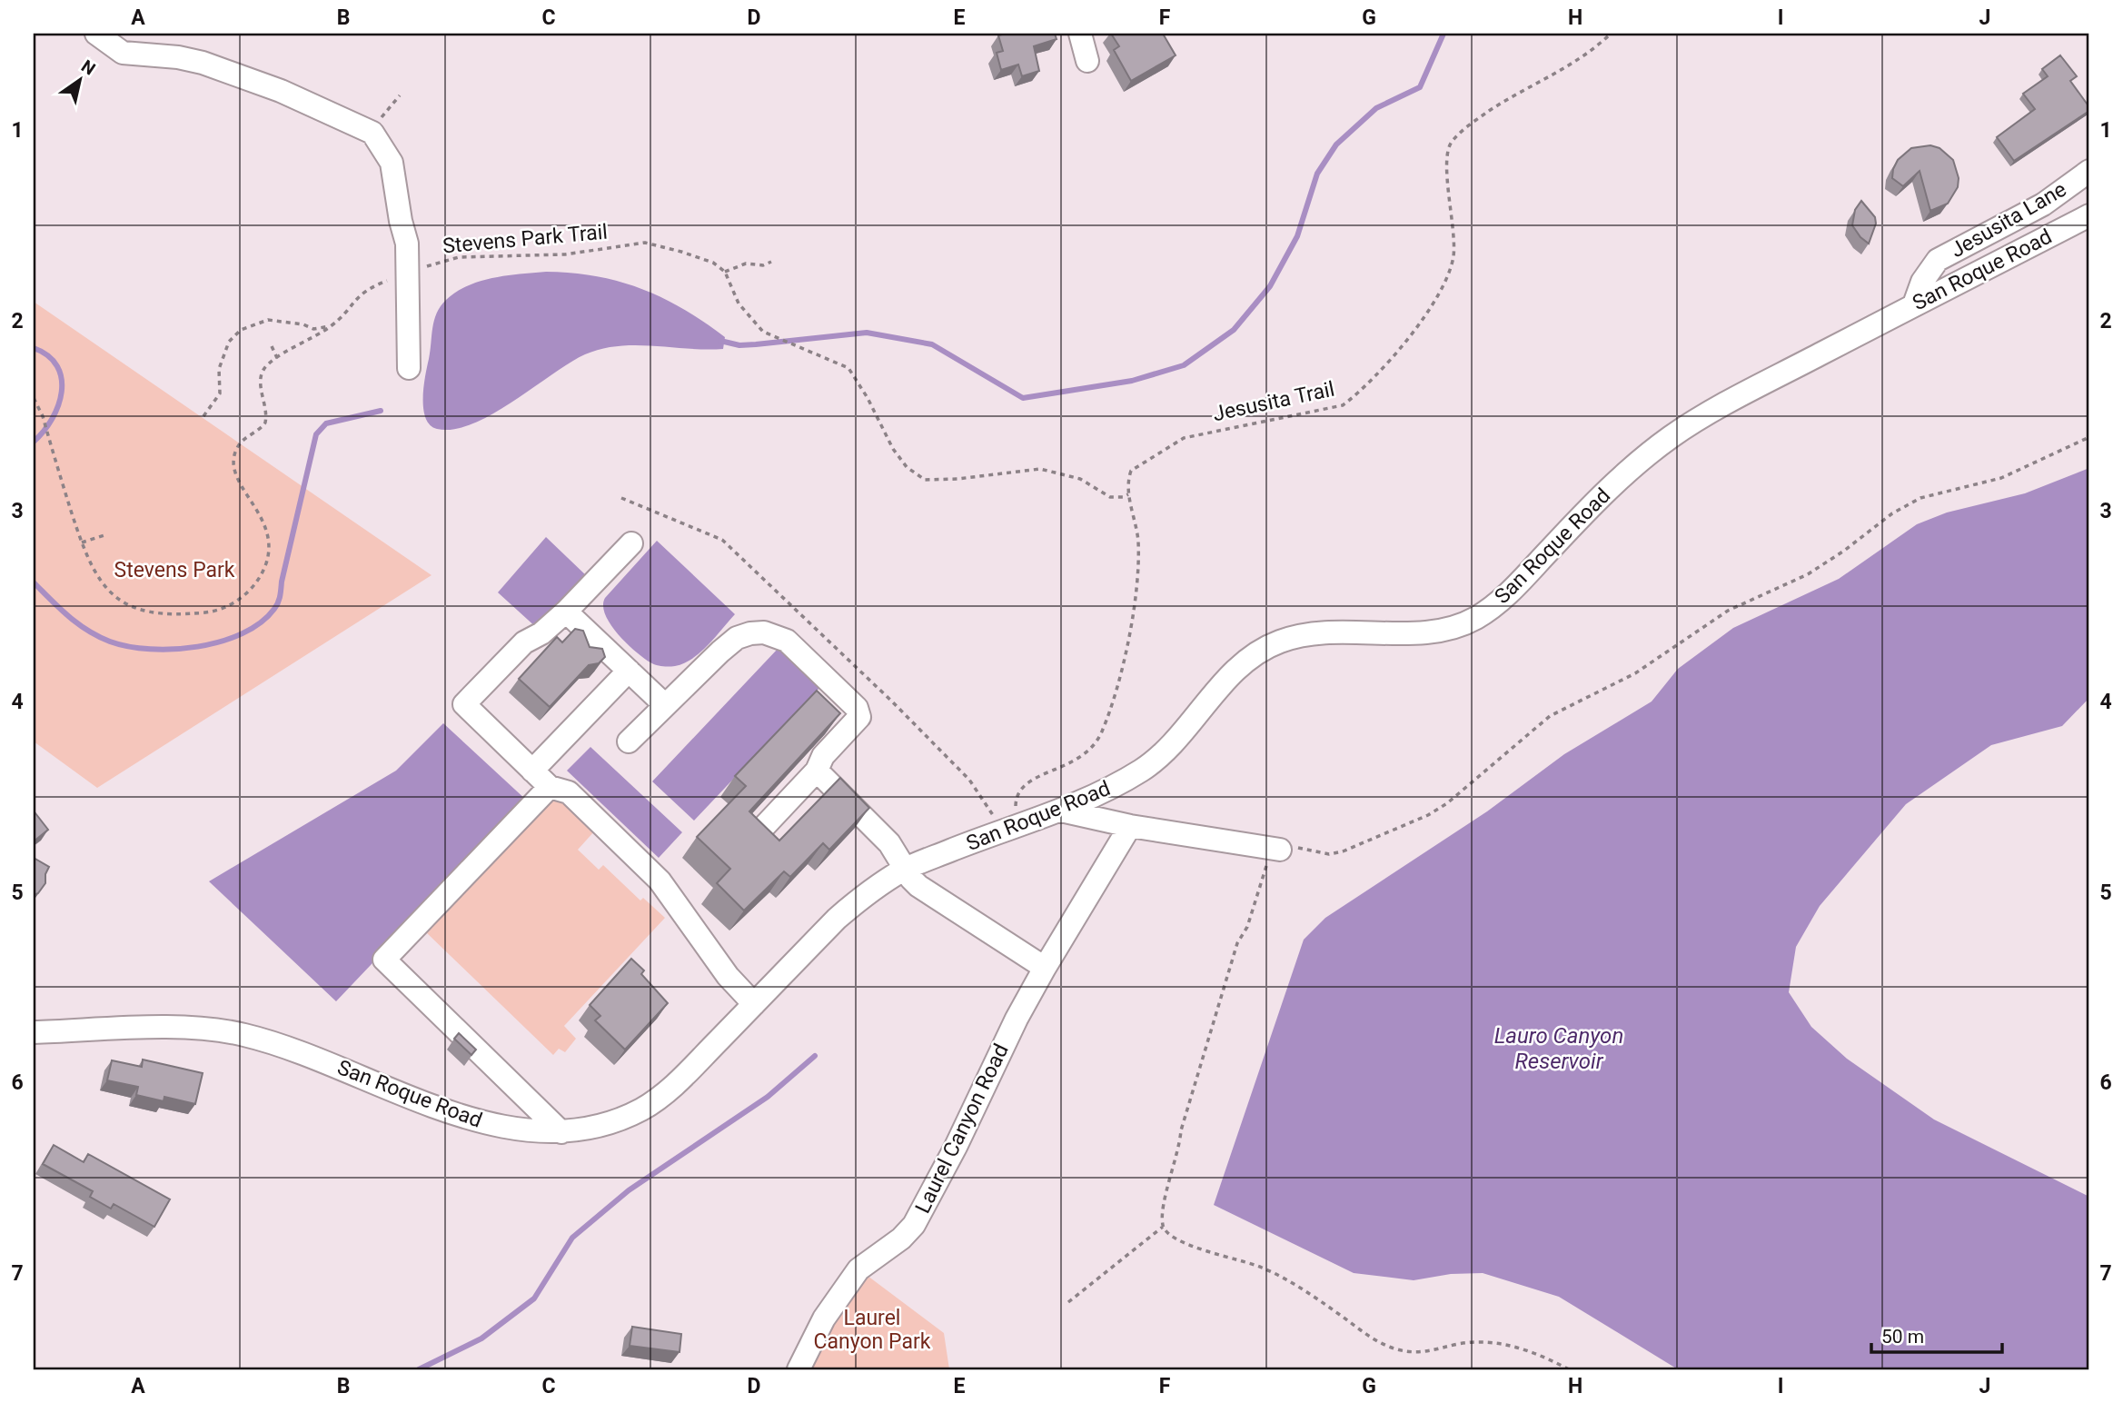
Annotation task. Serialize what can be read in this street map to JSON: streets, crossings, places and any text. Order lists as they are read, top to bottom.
{
  "streets": {
    "street": ["Jesusita Lane", "San Roque Road", "Laurel Canyon Road"],
    "path": ["Stevens Park Trail", "Jesusita Trail"]
  },
  "crossings": [
    ["Jesusita Lane", "San Roque Road"],
    ["San Roque Road", "Jesusita Trail"]
  ],
  "water": ["Lauro Canyon Reservoir"],
  "parks": ["Stevens Park", "Laurel Canyon Park"],
  "scale_bar": "50 m",
  "north": "top right",
  "grid": {
    "columns": [
      "A",
      "B",
      "C",
      "D",
      "E",
      "F",
      "G",
      "H",
      "I",
      "J"
    ],
    "rows": [
      "1",
      "2",
      "3",
      "4",
      "5",
      "6",
      "7"
    ]
  }
}
